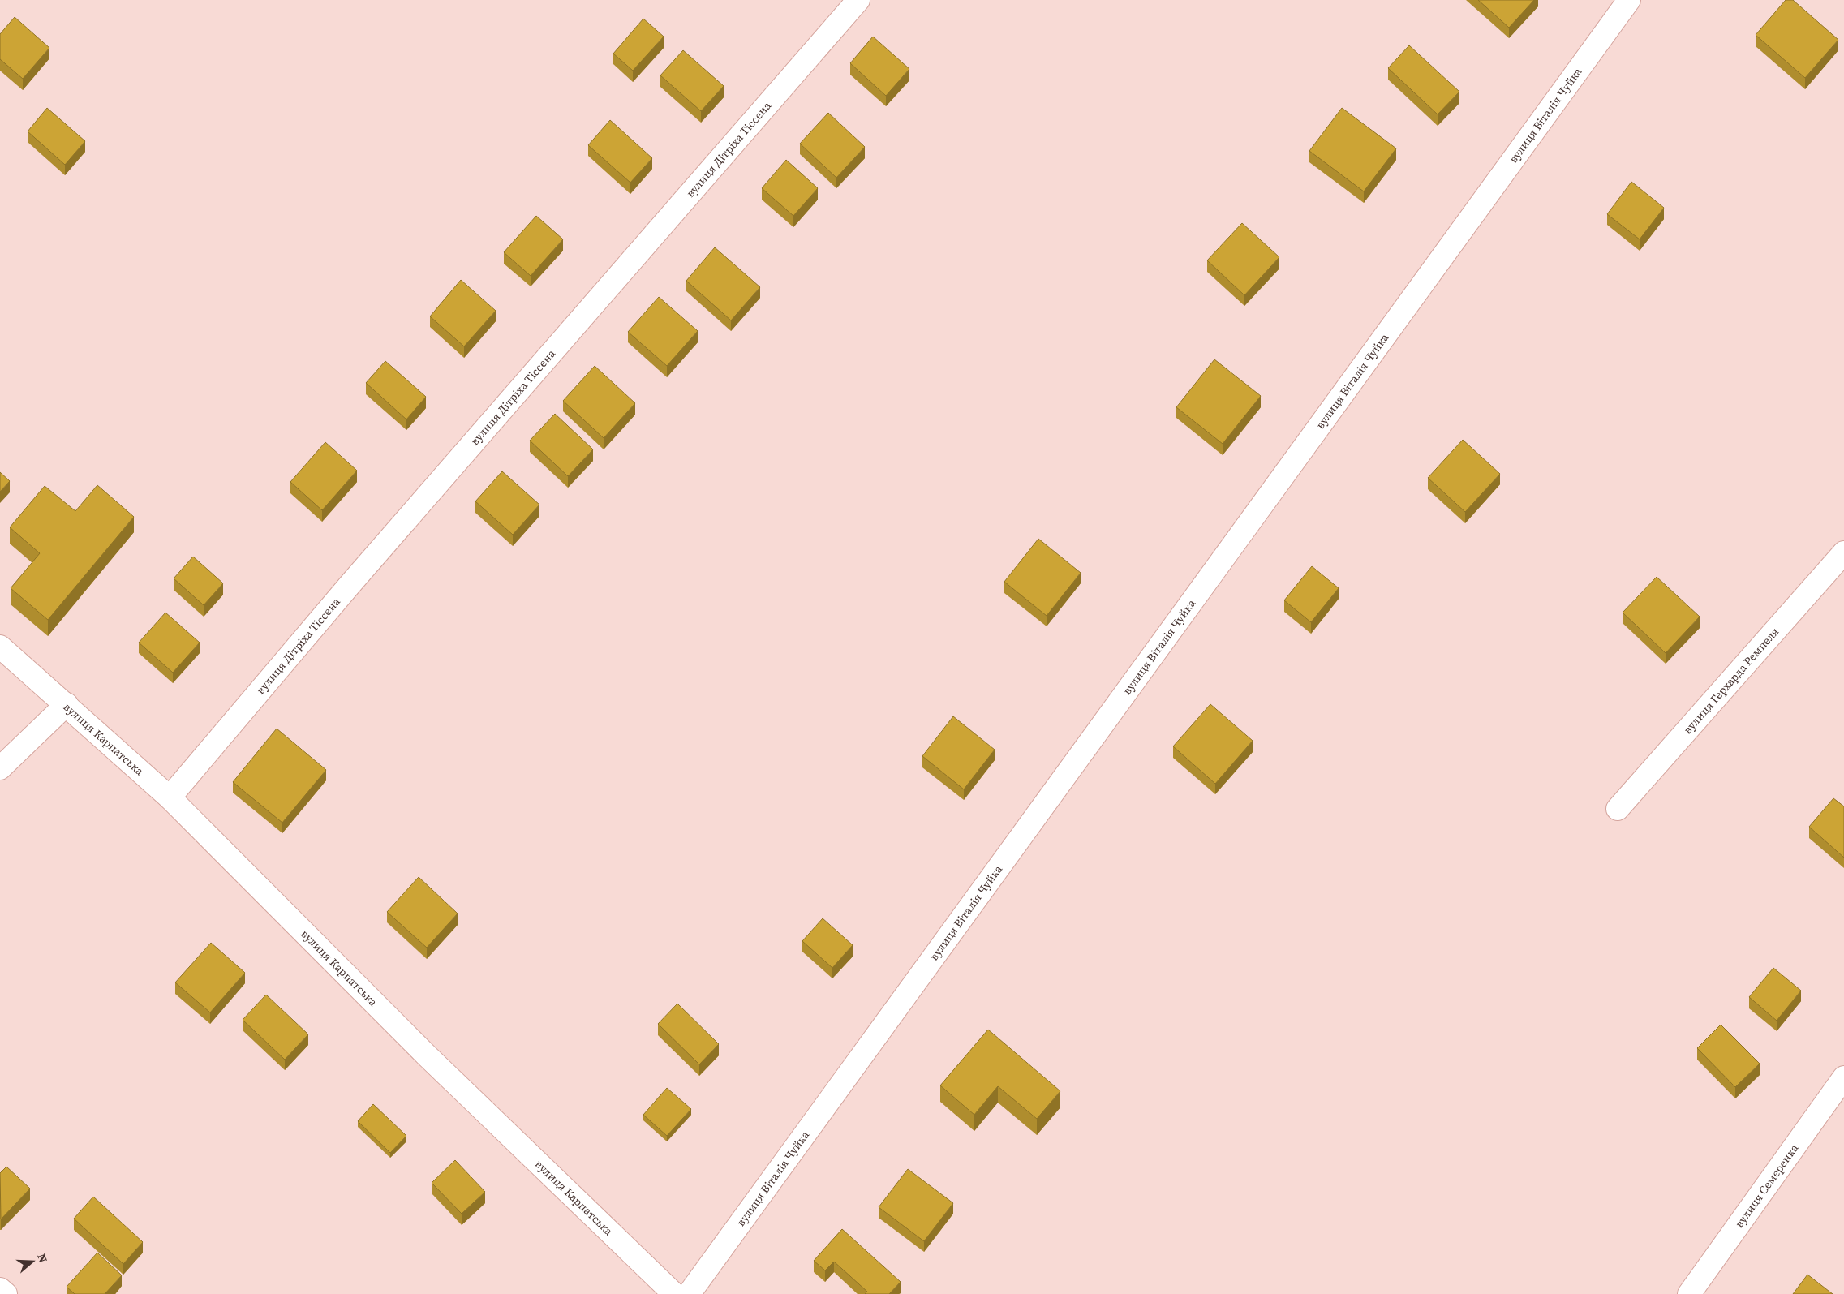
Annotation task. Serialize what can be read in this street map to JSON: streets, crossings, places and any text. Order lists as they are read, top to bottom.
{
  "streets": {
    "street": [
      "вулиця Віталія Чуйка",
      "вулиця Дітріха Тіссена",
      "вулиця Герхарда Ремпеля",
      "вулиця Карпатська",
      "вулиця Семеренка"
    ]
  },
  "crossings": [
    ["вулиця Дітріха Тіссена", "вулиця Карпатська"]
  ],
  "north": "right"
}
